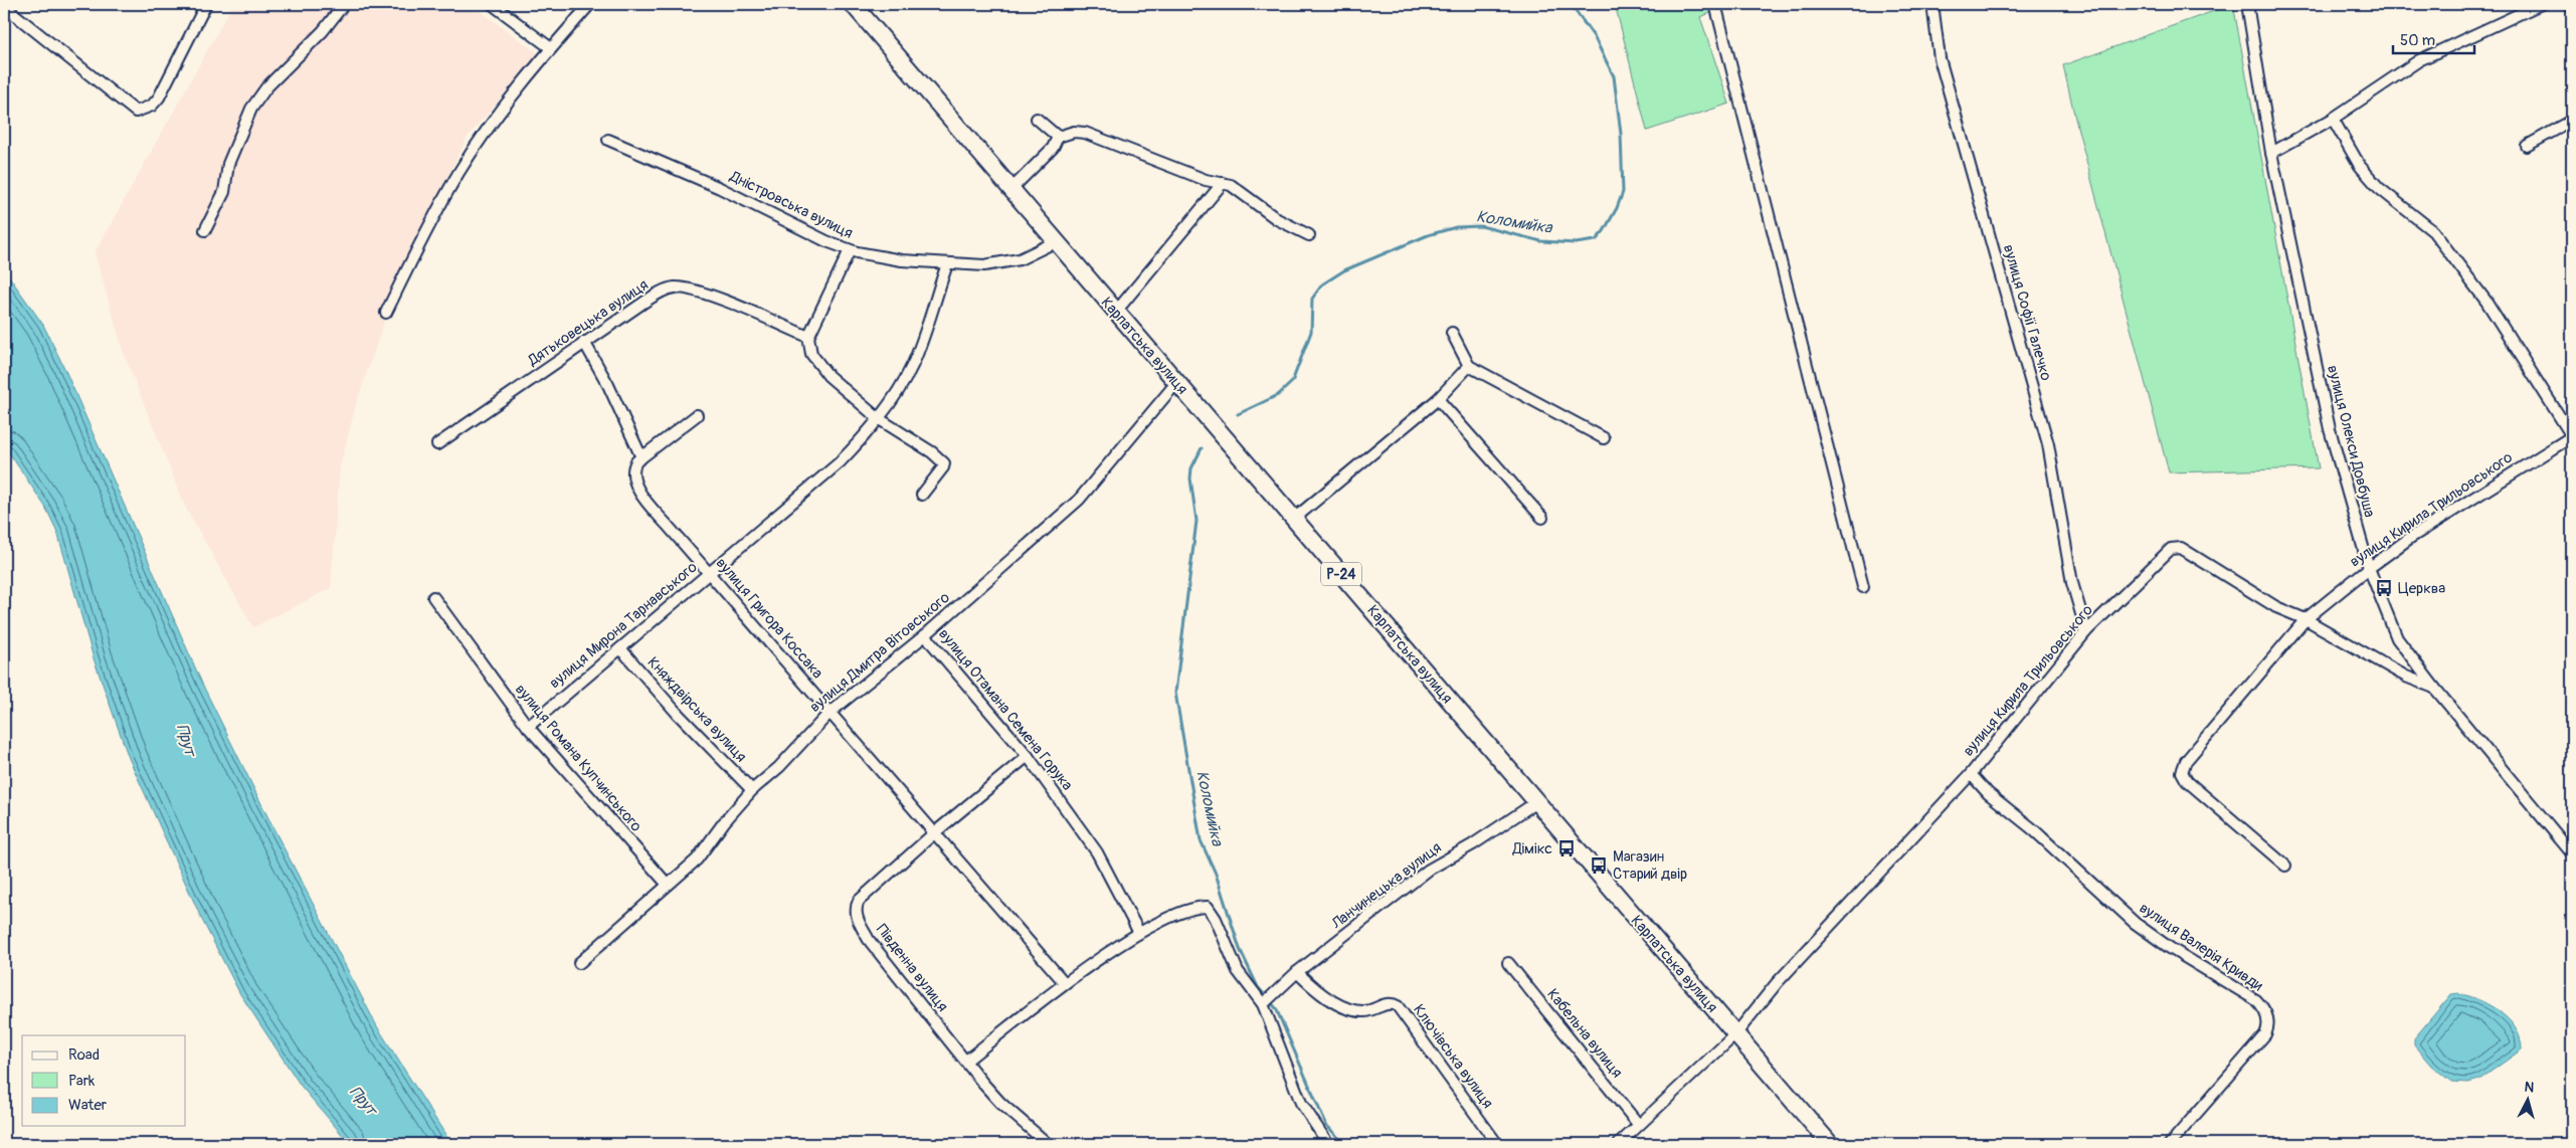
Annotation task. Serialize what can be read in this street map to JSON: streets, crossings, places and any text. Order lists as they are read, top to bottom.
{
  "streets": {
    "main road": ["Карпатська вулиця", "Р-24"],
    "street": [
      "Дністровська вулиця",
      "вулиця Софії Галечко",
      "Дятьковецька вулиця",
      "вулиця Олекси Довбуша",
      "вулиця Кирила Трильовського",
      "вулиця Григора Коссака",
      "вулиця Мирона Тарнавського",
      "вулиця Дмитра Вітовського",
      "Княждвірська вулиця",
      "вулиця Отамана Семена Горука",
      "вулиця Романа Купчинського",
      "Ланчинецька вулиця",
      "вулиця Валерія Кривди",
      "Південна вулиця",
      "Кабельна вулиця",
      "Ключівська вулиця"
    ]
  },
  "crossings": [
    ["Дністровська вулиця", "Карпатська вулиця"],
    ["Дністровська вулиця", "вулиця Мирона Тарнавського"],
    ["вулиця Софії Галечко", "вулиця Кирила Трильовського"],
    ["Карпатська вулиця", "вулиця Кирила Трильовського"],
    ["Карпатська вулиця", "вулиця Дмитра Вітовського"],
    ["Карпатська вулиця", "Ланчинецька вулиця"],
    ["вулиця Олекси Довбуша", "вулиця Кирила Трильовського"],
    ["вулиця Кирила Трильовського", "вулиця Валерія Кривди"],
    ["вулиця Кирила Трильовського", "Кабельна вулиця"],
    ["вулиця Григора Коссака", "вулиця Мирона Тарнавського"],
    ["вулиця Григора Коссака", "вулиця Дмитра Вітовського"],
    ["вулиця Григора Коссака", "Південна вулиця"],
    ["вулиця Мирона Тарнавського", "Княждвірська вулиця"],
    ["вулиця Мирона Тарнавського", "вулиця Романа Купчинського"],
    ["вулиця Дмитра Вітовського", "Княждвірська вулиця"],
    ["вулиця Дмитра Вітовського", "вулиця Отамана Семена Горука"],
    ["вулиця Дмитра Вітовського", "вулиця Романа Купчинського"],
    ["вулиця Отамана Семена Горука", "Південна вулиця"],
    ["Ланчинецька вулиця", "Ключівська вулиця"]
  ],
  "water": ["Коломийка", "Прут"],
  "places": {
    "bus stop": ["Церква", "Дімікс", "Магазин Старий двір"]
  },
  "legend": ["Road", "Park", "Water"],
  "scale_bar": "50 m",
  "north": "top"
}
